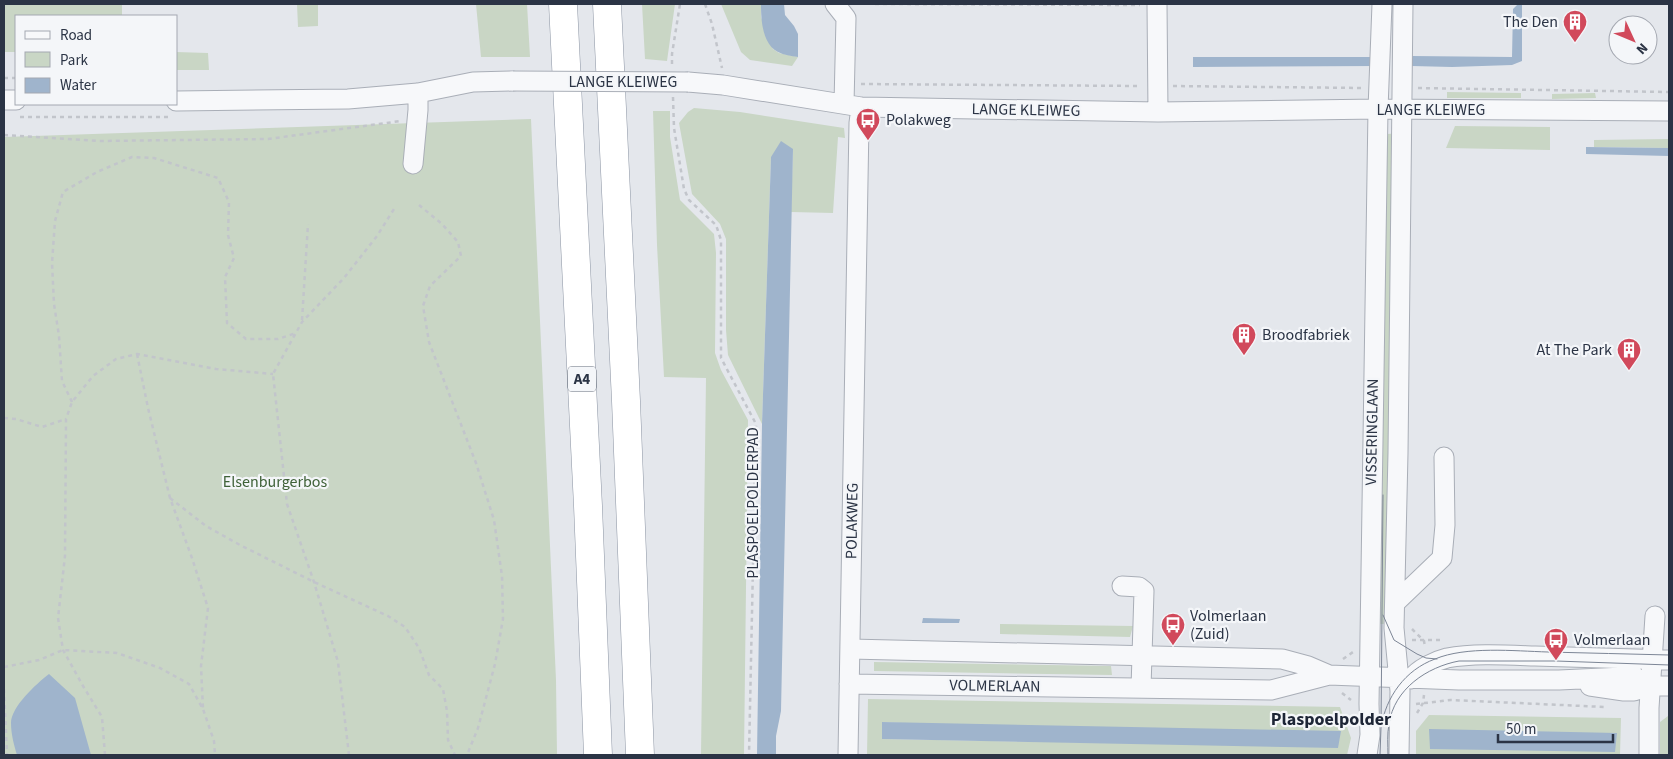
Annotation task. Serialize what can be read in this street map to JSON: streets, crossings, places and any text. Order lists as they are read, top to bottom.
{
  "streets": {
    "highway": ["A4"],
    "street": [
      "LANGE KLEIWEG",
      "VISSERINGLAAN",
      "POLAKWEG",
      "VOLMERLAAN"
    ],
    "path": ["PLASPOELPOLDERPAD"]
  },
  "crossings": [
    ["LANGE KLEIWEG", "VISSERINGLAAN"],
    ["LANGE KLEIWEG", "PLASPOELPOLDERPAD"],
    ["LANGE KLEIWEG", "POLAKWEG"],
    ["VISSERINGLAAN", "VOLMERLAAN"],
    ["POLAKWEG", "VOLMERLAAN"]
  ],
  "districts": ["Plaspoelpolder"],
  "parks": ["Elsenburgerbos"],
  "places": {
    "building": ["The Den", "Broodfabriek", "At The Park"],
    "bus stop": ["Polakweg", "Volmerlaan (Zuid)", "Volmerlaan"]
  },
  "legend": ["Road", "Park", "Water"],
  "scale_bar": "50 m",
  "north": "bottom right"
}
